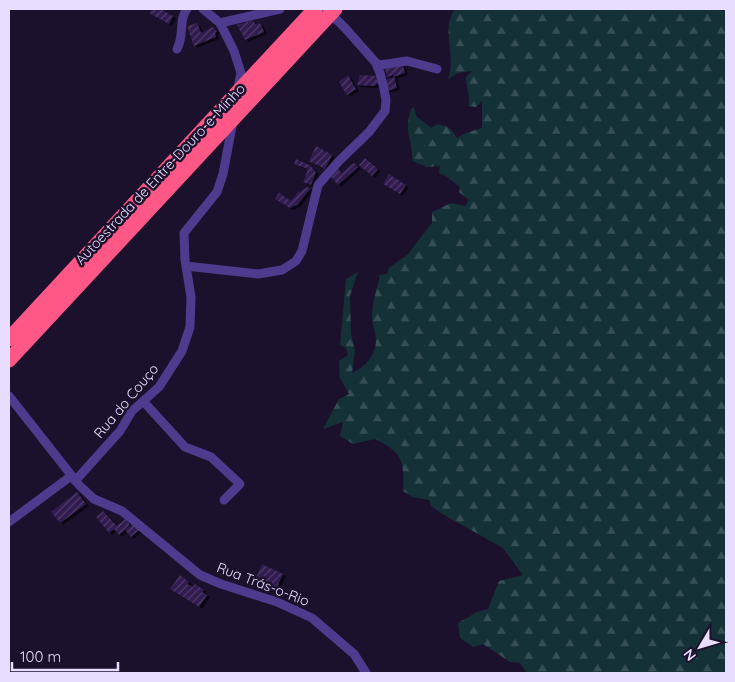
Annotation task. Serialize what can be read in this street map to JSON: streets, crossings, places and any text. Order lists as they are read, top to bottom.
{
  "streets": {
    "highway": ["Autoestrada de Entre-Douro-e-Minho"],
    "street": ["Rua do Couço", "Rua Trás-o-Rio"]
  },
  "crossings": [
    ["Rua do Couço", "Rua Trás-o-Rio"]
  ],
  "scale_bar": "100 m",
  "north": "bottom left"
}
